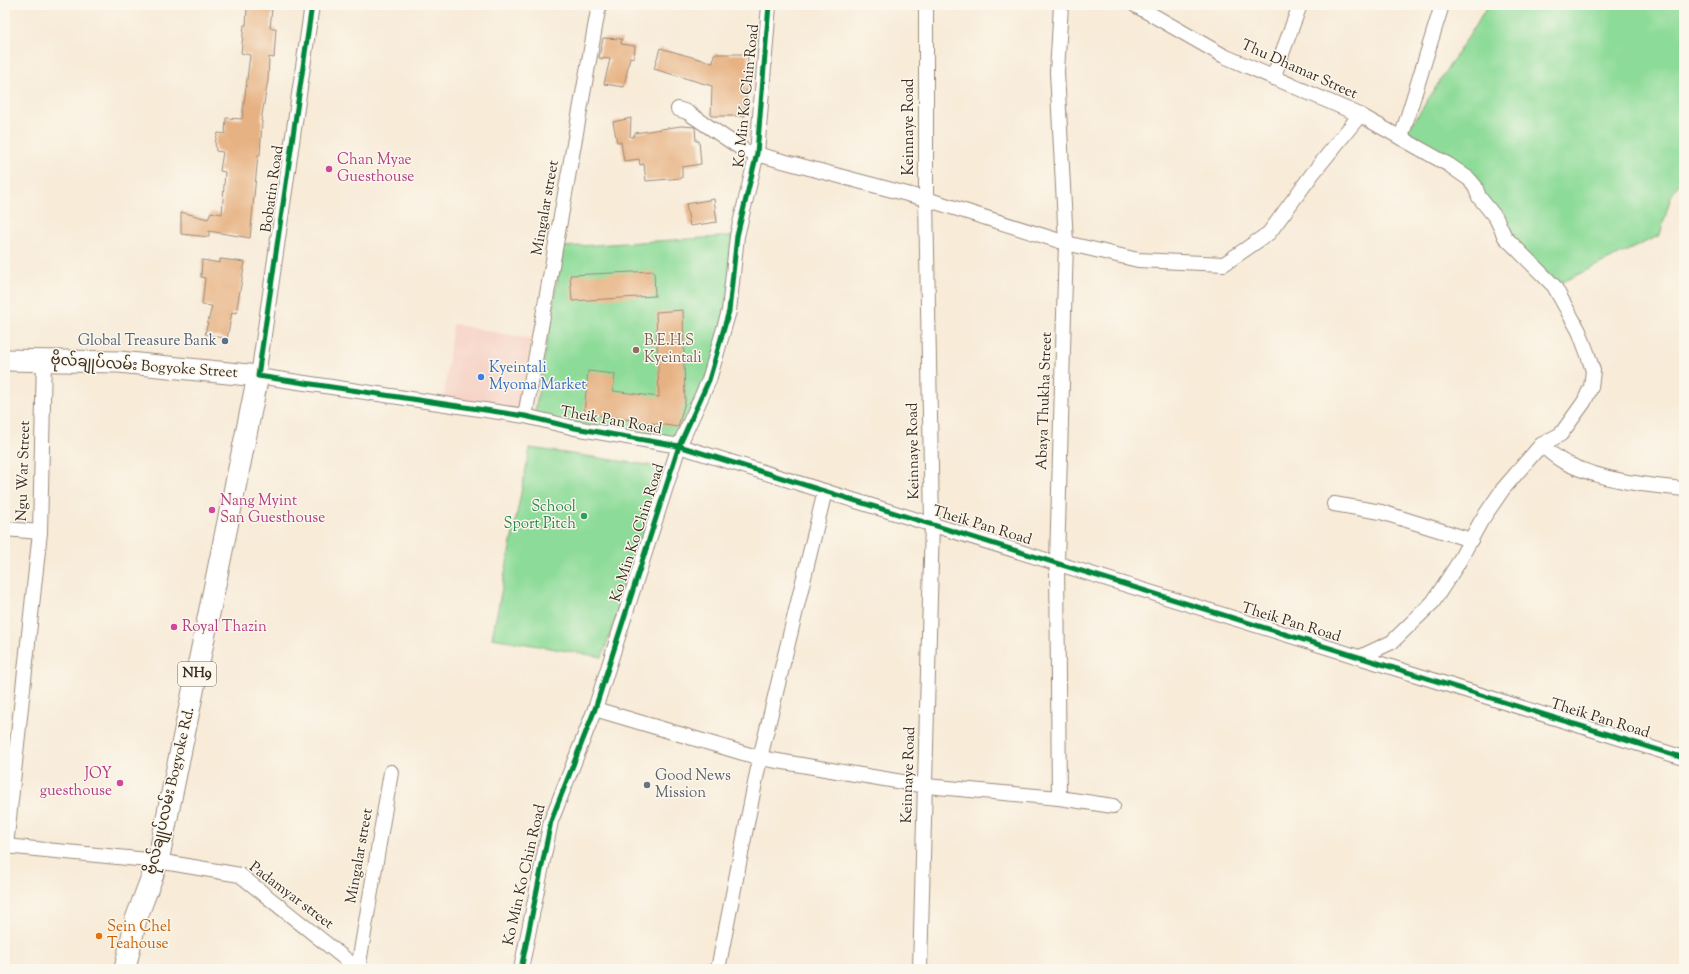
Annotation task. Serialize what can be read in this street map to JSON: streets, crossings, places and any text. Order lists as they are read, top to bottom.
{
  "streets": {
    "highway": ["ဗိုလ်ချုပ်လမ်း Bogyoke Street", "NH9", "ဗိုလ်ချုပ်လမ်း Bogyoke Rd."],
    "street": [
      "Thu Dhamar Street",
      "Ko Min Ko Chin Road",
      "Keinnaye Road",
      "Bobatin Road",
      "Mingalar street",
      "Abaya Thukha Street",
      "Theik Pan Road",
      "Ngu War Street",
      "Padamyar street"
    ]
  },
  "crossings": [
    ["Ko Min Ko Chin Road", "Theik Pan Road"],
    ["Keinnaye Road", "Theik Pan Road"],
    ["Bobatin Road", "ဗိုလ်ချုပ်လမ်း Bogyoke Street"],
    ["Bobatin Road", "Theik Pan Road"],
    ["Bobatin Road", "ဗိုလ်ချုပ်လမ်း Bogyoke Rd."],
    ["Mingalar street", "Theik Pan Road"],
    ["Mingalar street", "Padamyar street"],
    ["ဗိုလ်ချုပ်လမ်း Bogyoke Street", "Theik Pan Road"],
    ["ဗိုလ်ချုပ်လမ်း Bogyoke Street", "Ngu War Street"],
    ["ဗိုလ်ချုပ်လမ်း Bogyoke Street", "ဗိုလ်ချုပ်လမ်း Bogyoke Rd."],
    ["Abaya Thukha Street", "Theik Pan Road"],
    ["Theik Pan Road", "ဗိုလ်ချုပ်လမ်း Bogyoke Rd."],
    ["Ngu War Street", "Padamyar street"],
    ["ဗိုလ်ချုပ်လမ်း Bogyoke Rd.", "Padamyar street"]
  ],
  "places": [
    "Chan Myae Guesthouse",
    "Global Treasure Bank",
    "B.E.H.S Kyeintali",
    "Kyeintali Myoma Market",
    "Nang Myint San Guesthouse",
    "School Sport Pitch",
    "Royal Thazin",
    "JOY guesthouse",
    "Good News Mission",
    "Sein Chel Teahouse"
  ]
}
